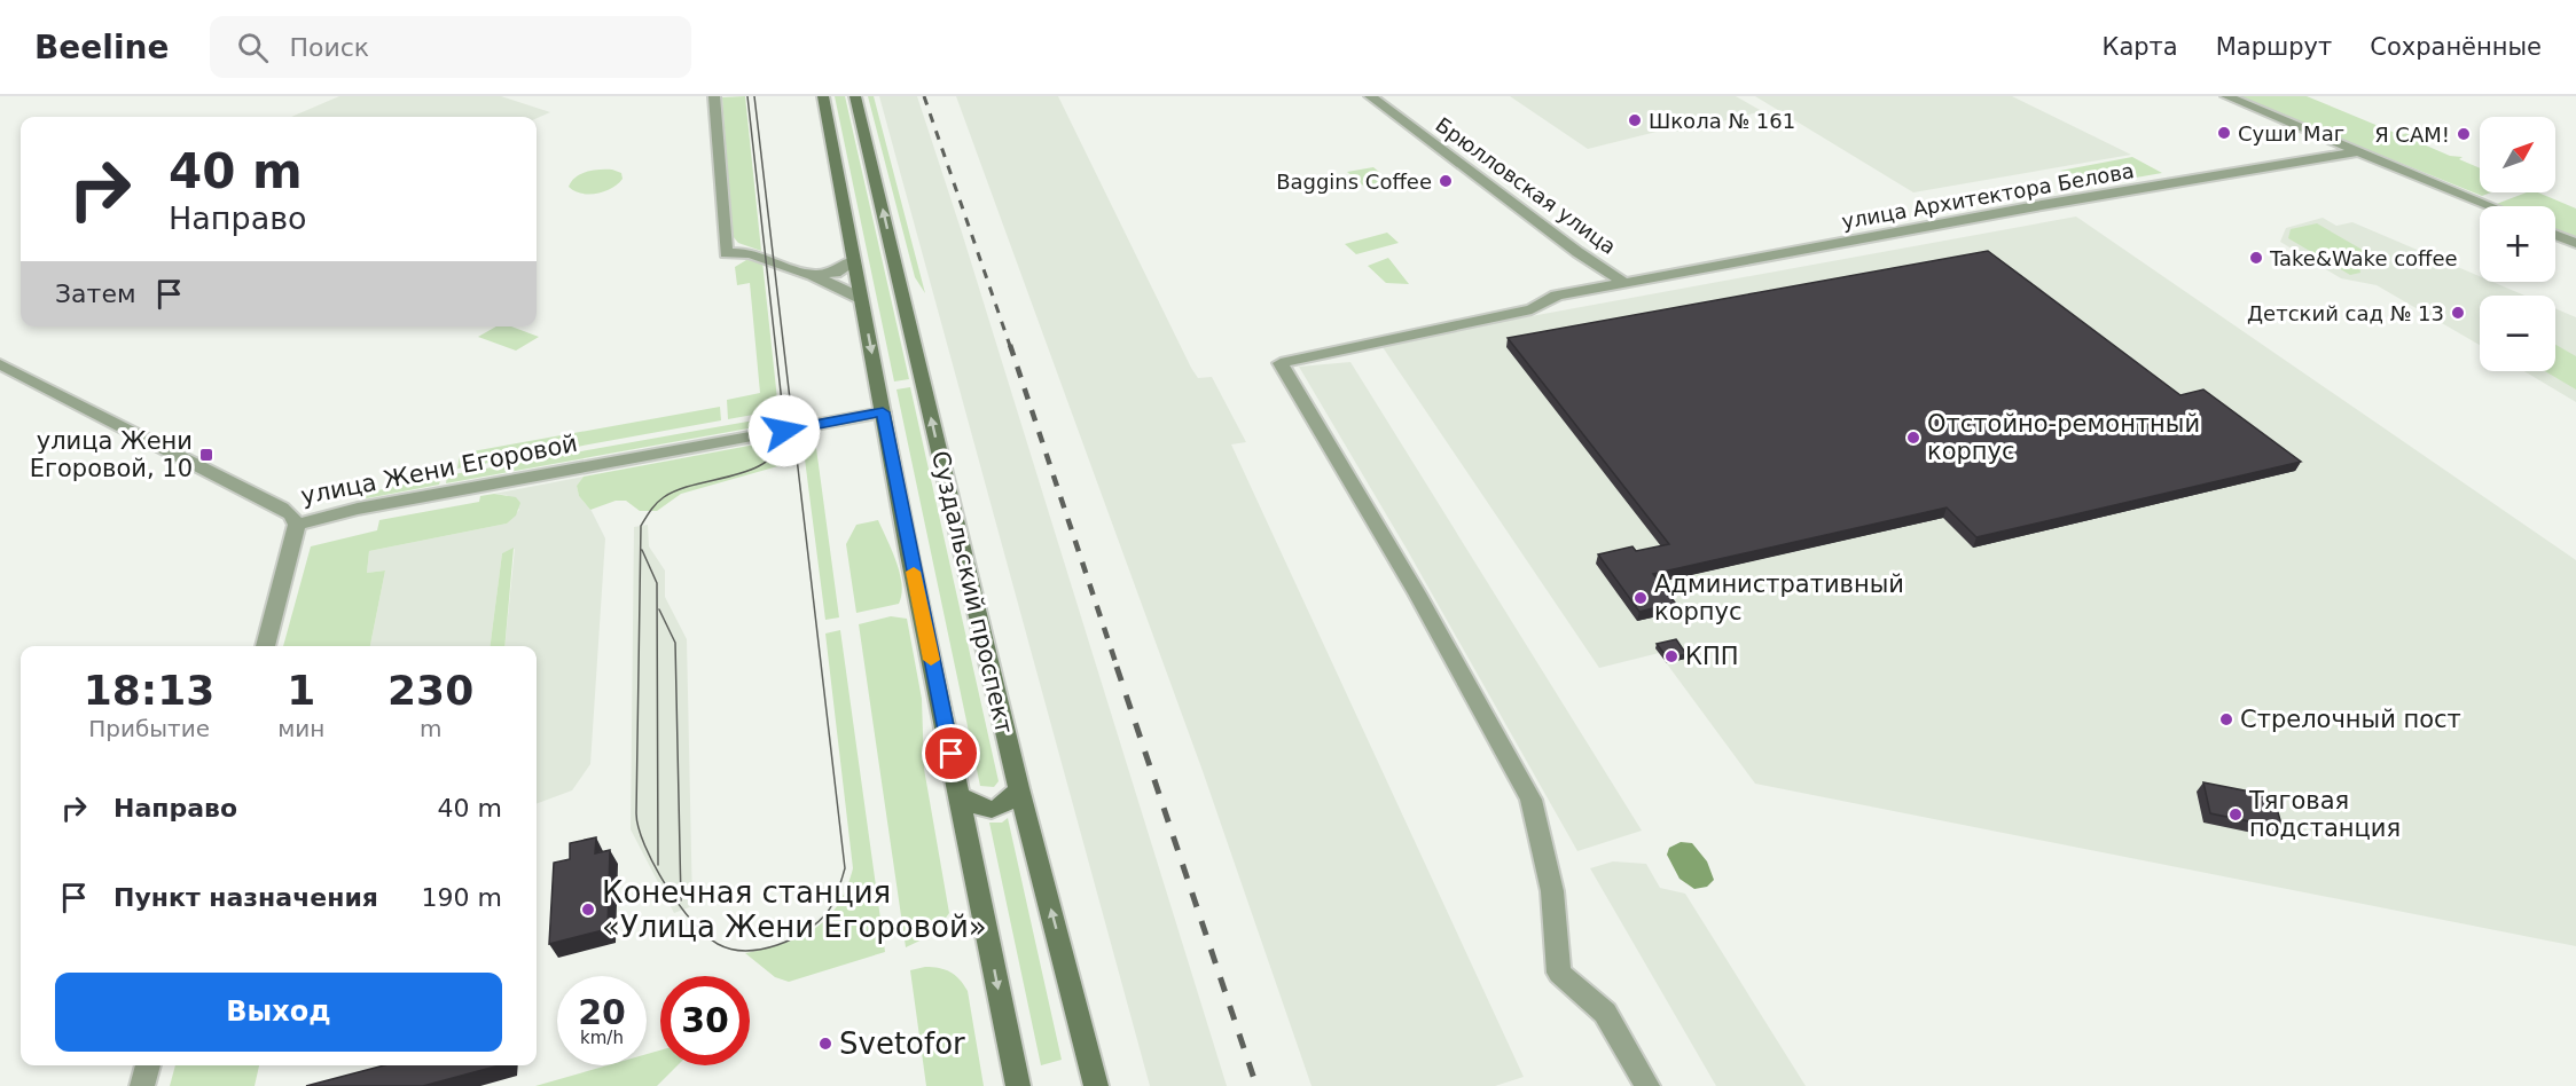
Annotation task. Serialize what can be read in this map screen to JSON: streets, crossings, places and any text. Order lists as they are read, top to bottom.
{
  "streets": {
    "main road": ["Суздальский проспект"],
    "street": ["Брюлловская улица", "улица Архитектора Белова", "улица Жени Егоровой"]
  },
  "crossings": [
    ["Брюлловская улица", "улица Архитектора Белова"],
    ["улица Жени Егоровой", "Суздальский проспект"]
  ],
  "places": {
    "other": [
      "Школа № 161",
      "Суши Маг",
      "Я САМ!",
      "Baggins Coffee",
      "Take&Wake coffee",
      "Детский сад № 13",
      "Отстойно-ремонтный корпус",
      "Административный корпус",
      "КПП",
      "Стрелочный пост",
      "Тяговая подстанция",
      "Конечная станция «Улица Жени Егоровой»",
      "Svetofor"
    ],
    "transit": ["улица Жени Егоровой, 10"]
  },
  "north": "top right",
  "page": {
    "header": "Beeline",
    "search": "Поиск",
    "nav": ["Карта", "Маршрут", "Сохранённые"],
    "map_buttons": ["+", "−"],
    "turn": ["40 m", "Направо"],
    "then": "Затем",
    "eta": [
      "18:13",
      "Прибытие",
      "1",
      "мин",
      "230",
      "m"
    ],
    "list": [
      {
        "name": "Направо",
        "value": "40 m"
      },
      {
        "name": "Пункт назначения",
        "value": "190 m"
      }
    ],
    "buttons": "Выход",
    "speed": "20 km/h",
    "limit": "30"
  }
}
